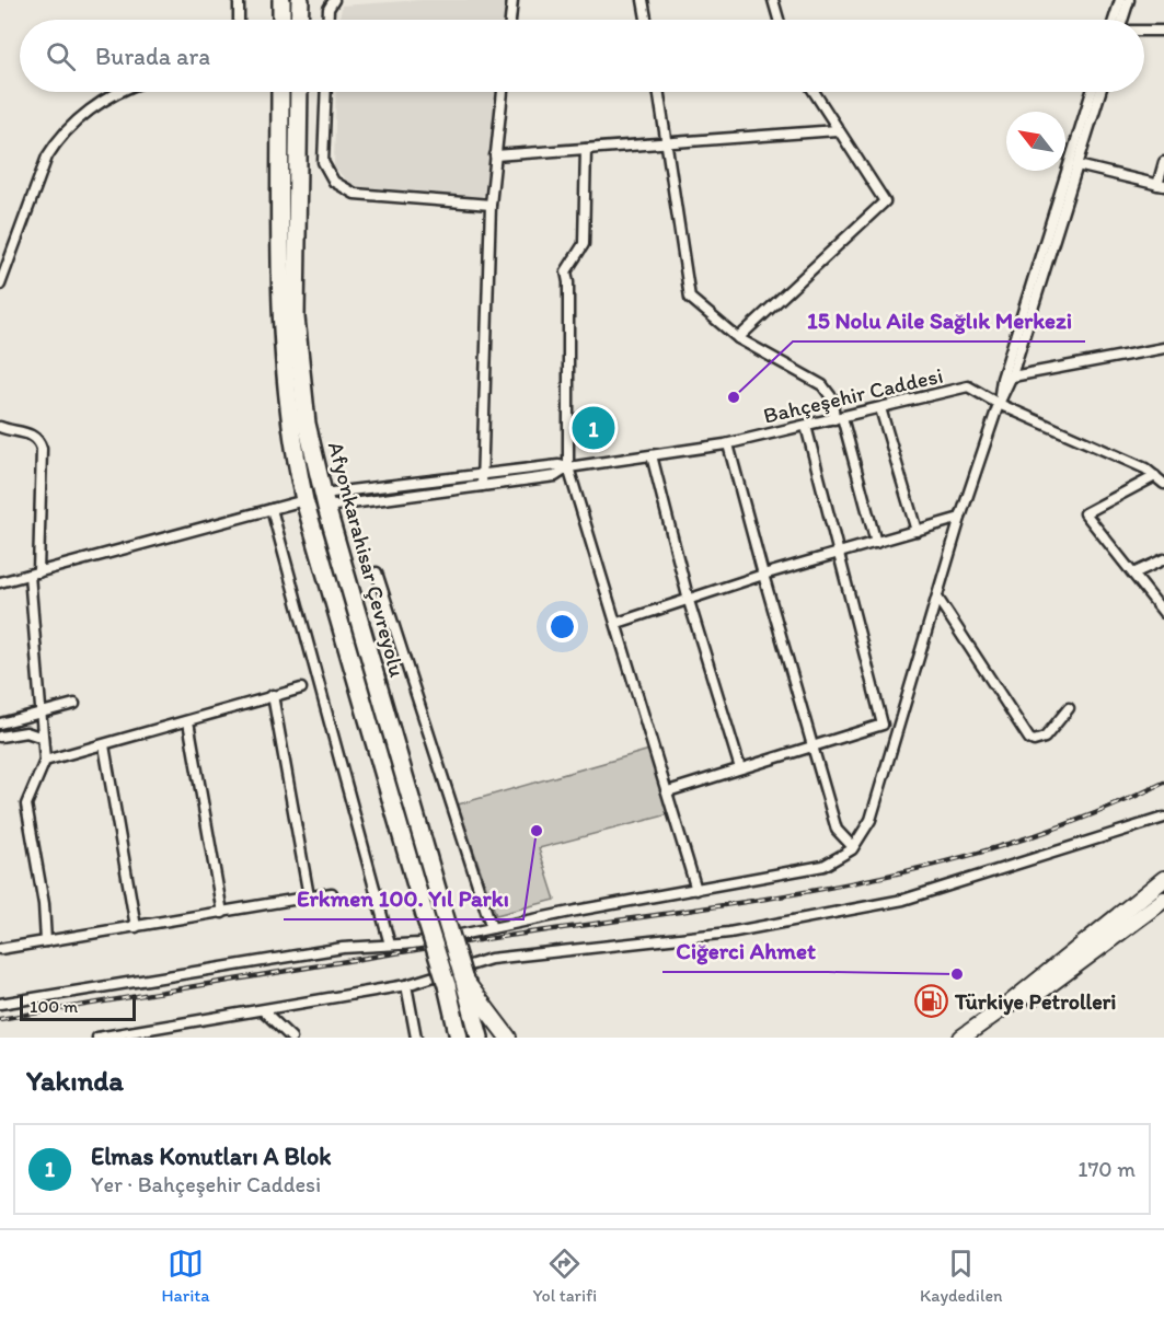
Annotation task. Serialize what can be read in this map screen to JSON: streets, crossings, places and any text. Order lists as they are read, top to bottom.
{
  "streets": {
    "highway": ["Afyonkarahisar Çevreyolu"],
    "street": ["Bahçeşehir Caddesi"]
  },
  "crossings": [
    ["Bahçeşehir Caddesi", "Afyonkarahisar Çevreyolu"]
  ],
  "places": {
    "other": ["15 Nolu Aile Sağlık Merkezi", "Erkmen 100. Yıl Parkı", "Ciğerci Ahmet"],
    "fuel station": ["Türkiye Petrolleri"]
  },
  "scale_bar": "100 m",
  "north": "top left",
  "page": {
    "search": "Burada ara",
    "pins": "1",
    "scale": "100 m",
    "heading": "Yakında",
    "list": [
      {
        "mark": "1",
        "name": "Elmas Konutları A Blok",
        "note": "Yer · Bahçeşehir Caddesi",
        "value": "170 m"
      }
    ],
    "nav": ["Harita", "Yol tarifi", "Kaydedilen"]
  }
}
